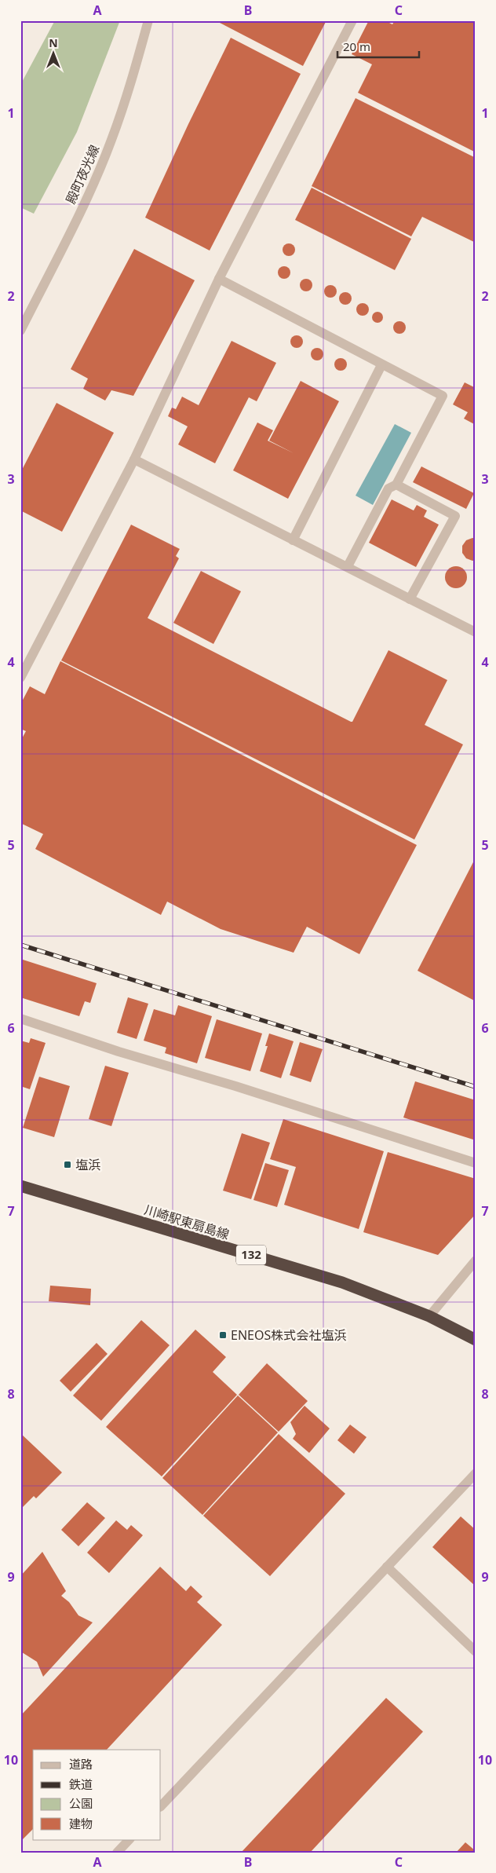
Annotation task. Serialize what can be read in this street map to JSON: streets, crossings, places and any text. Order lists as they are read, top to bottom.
{
  "streets": {
    "highway": ["川崎駅東扇島線", "132"],
    "street": ["殿町夜光線"]
  },
  "places": {
    "transit": ["塩浜", "ENEOS株式会社塩浜"]
  },
  "legend": [
    "道路",
    "鉄道",
    "公園",
    "建物"
  ],
  "scale_bar": "20 m",
  "north": "top",
  "grid": {
    "columns": ["A", "B", "C"],
    "rows": [
      "1",
      "2",
      "3",
      "4",
      "5",
      "6",
      "7",
      "8",
      "9",
      "10"
    ]
  }
}
